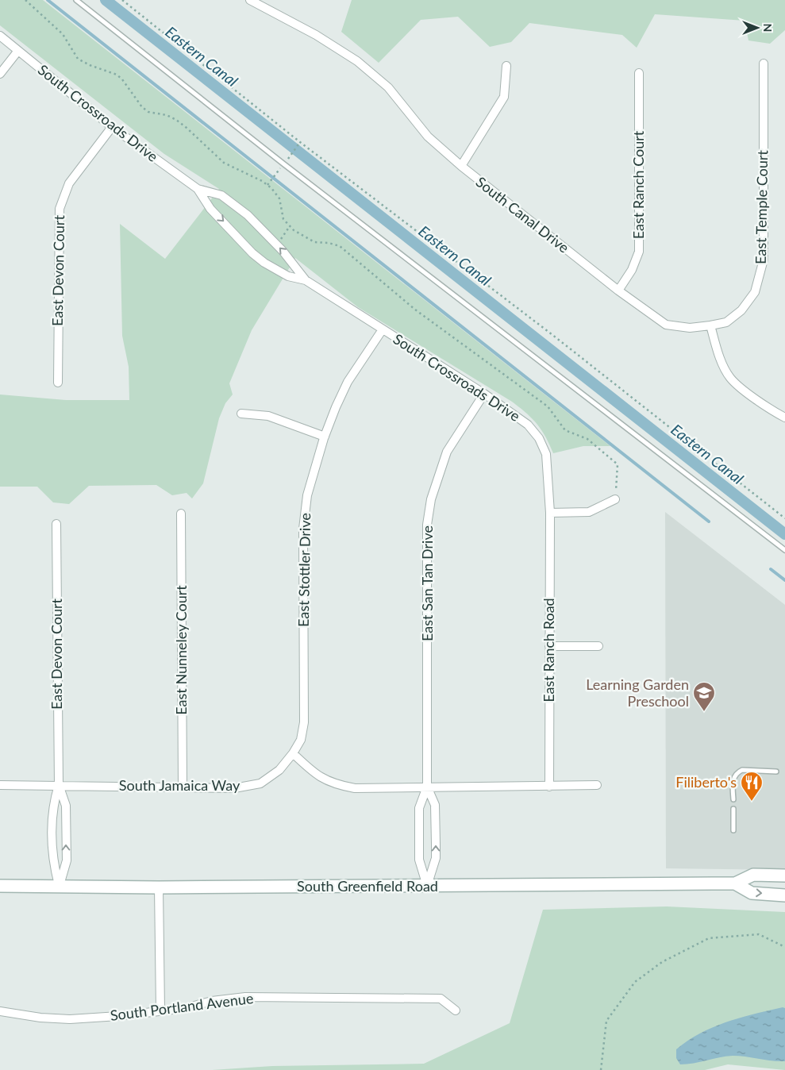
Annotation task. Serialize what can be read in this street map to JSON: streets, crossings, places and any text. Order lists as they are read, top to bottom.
{
  "streets": {
    "main road": ["South Greenfield Road"],
    "street": [
      "South Crossroads Drive",
      "East Ranch Court",
      "East Temple Court",
      "South Canal Drive",
      "East Devon Court",
      "East Stottler Drive",
      "East San Tan Drive",
      "East Nunneley Court",
      "East Ranch Road",
      "South Jamaica Way",
      "South Portland Avenue"
    ]
  },
  "crossings": [
    ["South Crossroads Drive", "East Devon Court"],
    ["South Crossroads Drive", "East Stottler Drive"],
    ["South Crossroads Drive", "East San Tan Drive"],
    ["South Crossroads Drive", "East Ranch Road"],
    ["East Ranch Court", "South Canal Drive"],
    ["East Temple Court", "South Canal Drive"],
    ["East Devon Court", "South Jamaica Way"],
    ["East Devon Court", "South Greenfield Road"],
    ["East Stottler Drive", "South Jamaica Way"],
    ["East San Tan Drive", "South Greenfield Road"],
    ["East Nunneley Court", "South Jamaica Way"]
  ],
  "water": ["Eastern Canal"],
  "places": {
    "school or university": ["Learning Garden Preschool"],
    "restaurant": ["Filiberto's"]
  },
  "north": "right"
}
